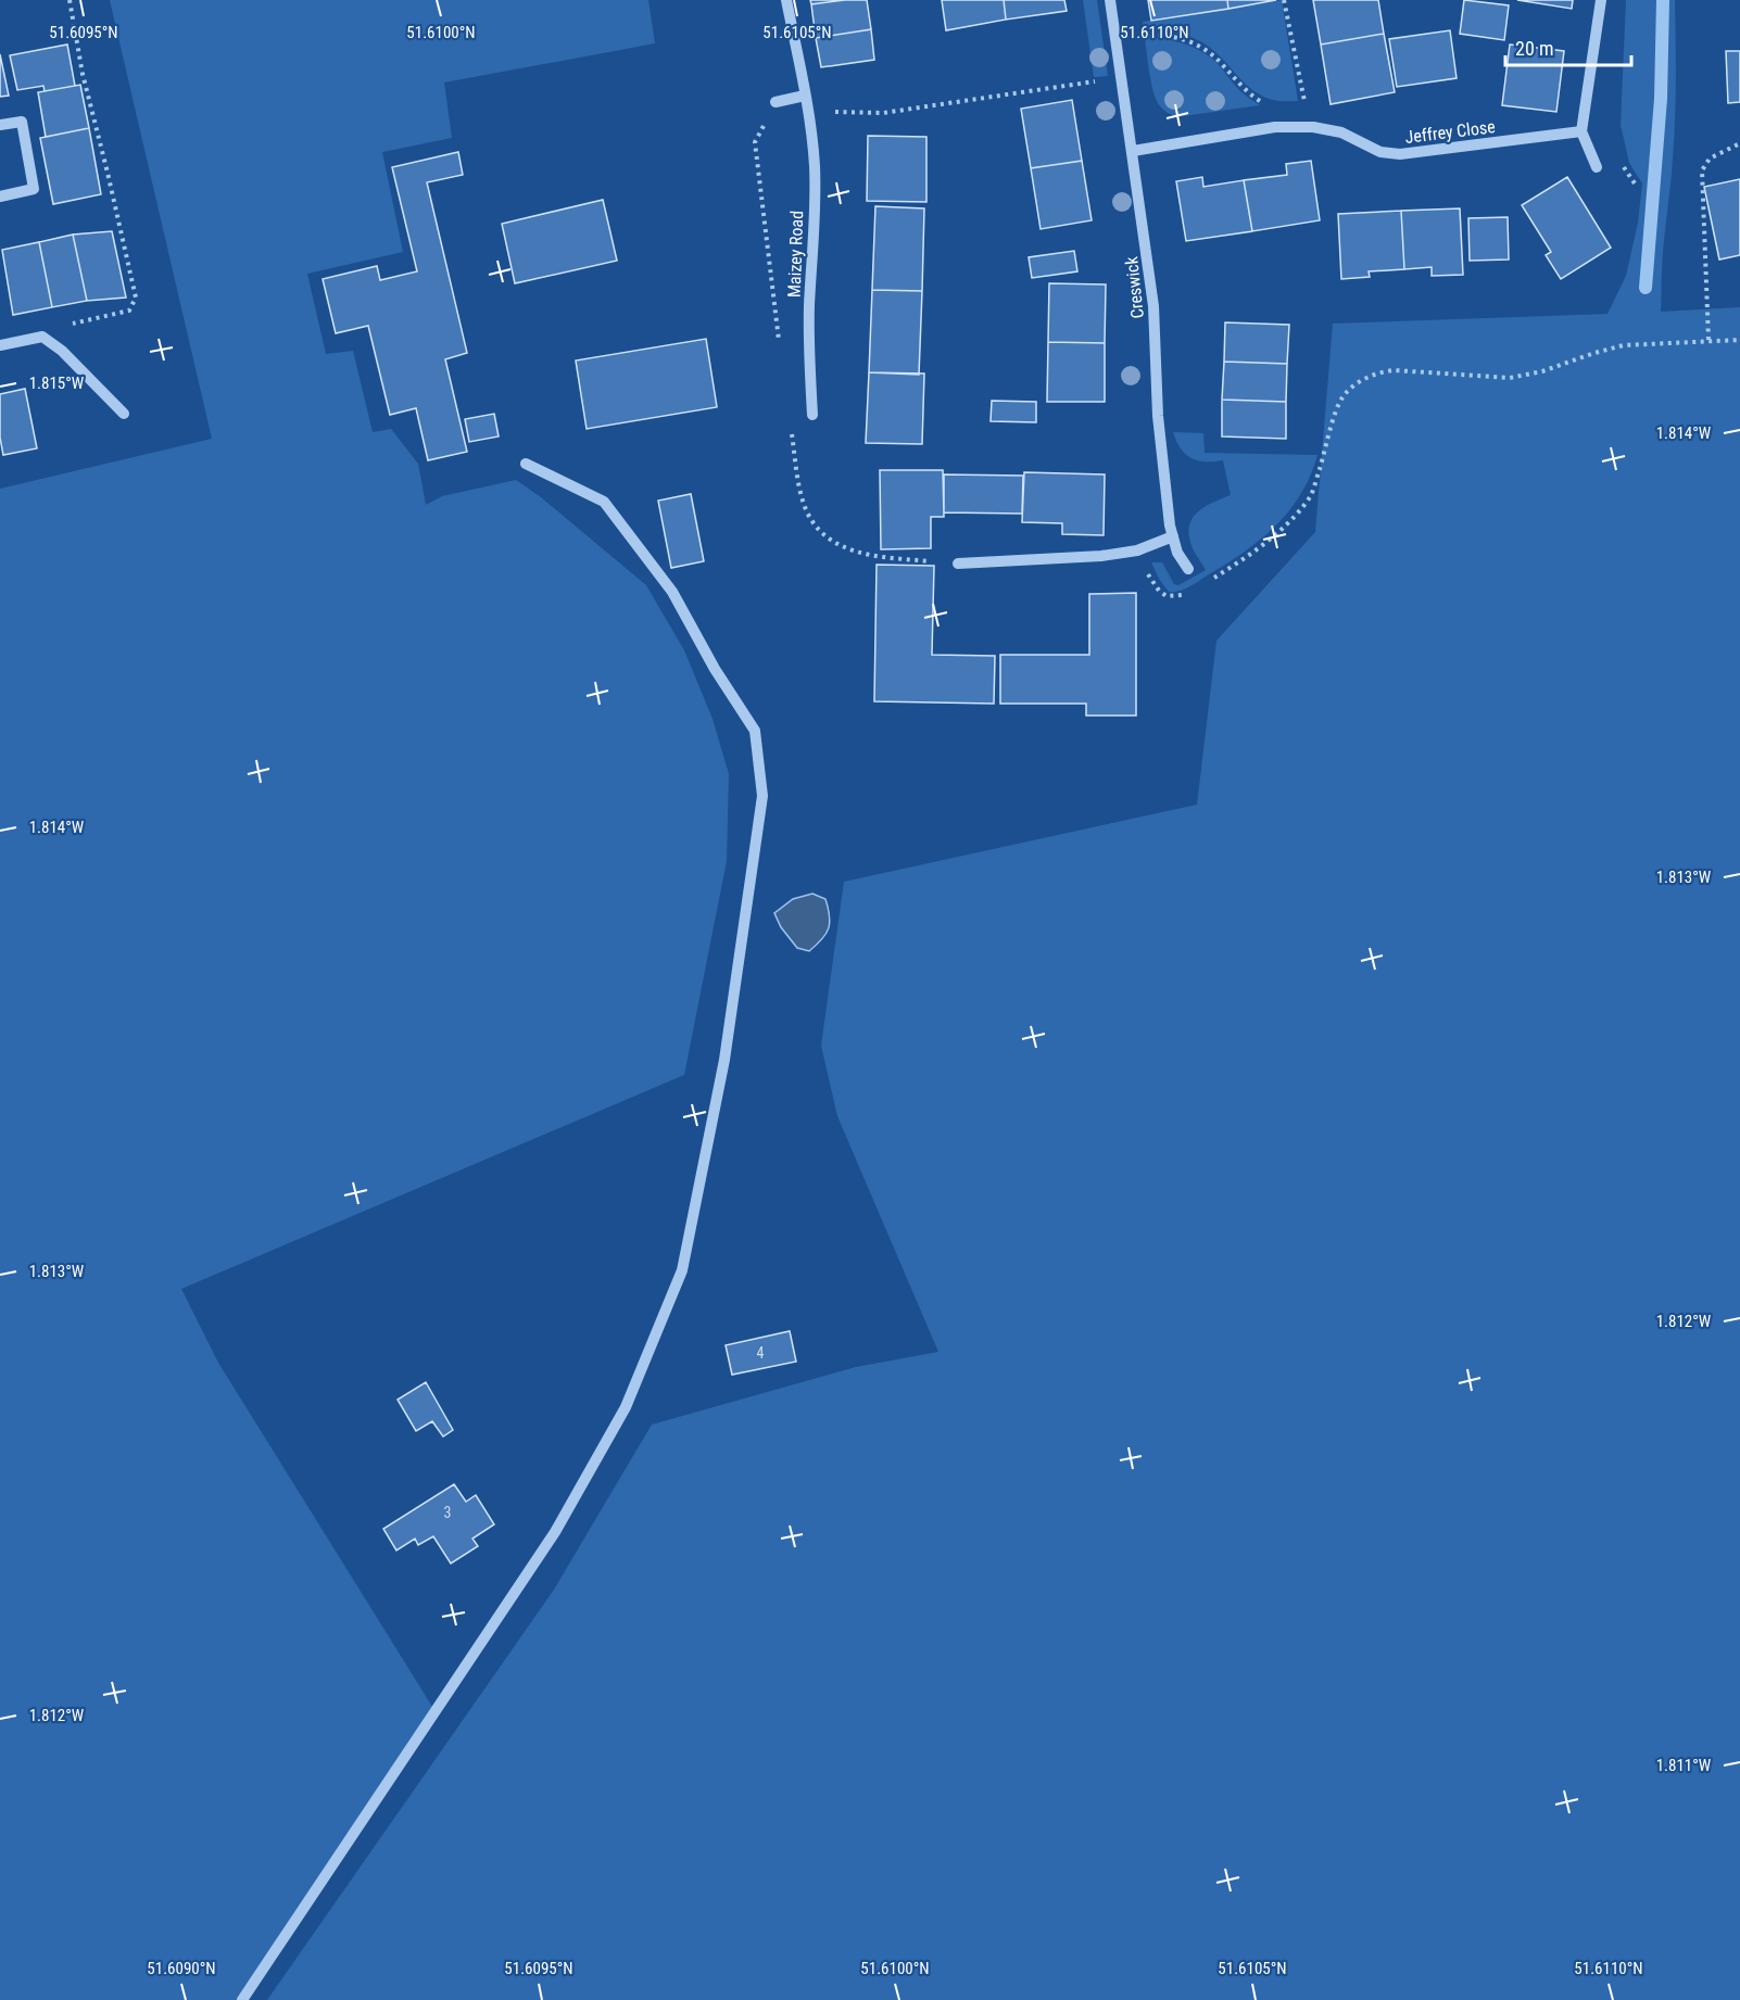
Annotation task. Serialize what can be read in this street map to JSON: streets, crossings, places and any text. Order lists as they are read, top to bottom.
{
  "streets": {
    "street": ["Jeffrey Close", "Maizey Road", "Creswick"]
  },
  "crossings": [
    ["Jeffrey Close", "Creswick"]
  ],
  "house_numbers": ["4", "3"],
  "scale_bar": "20 m",
  "coordinates": [
    "51.6095°N",
    "51.6100°N",
    "51.6105°N",
    "51.6110°N",
    "1.815°W",
    "1.814°W",
    "1.813°W",
    "1.812°W",
    "1.811°W",
    "51.6090°N"
  ]
}
